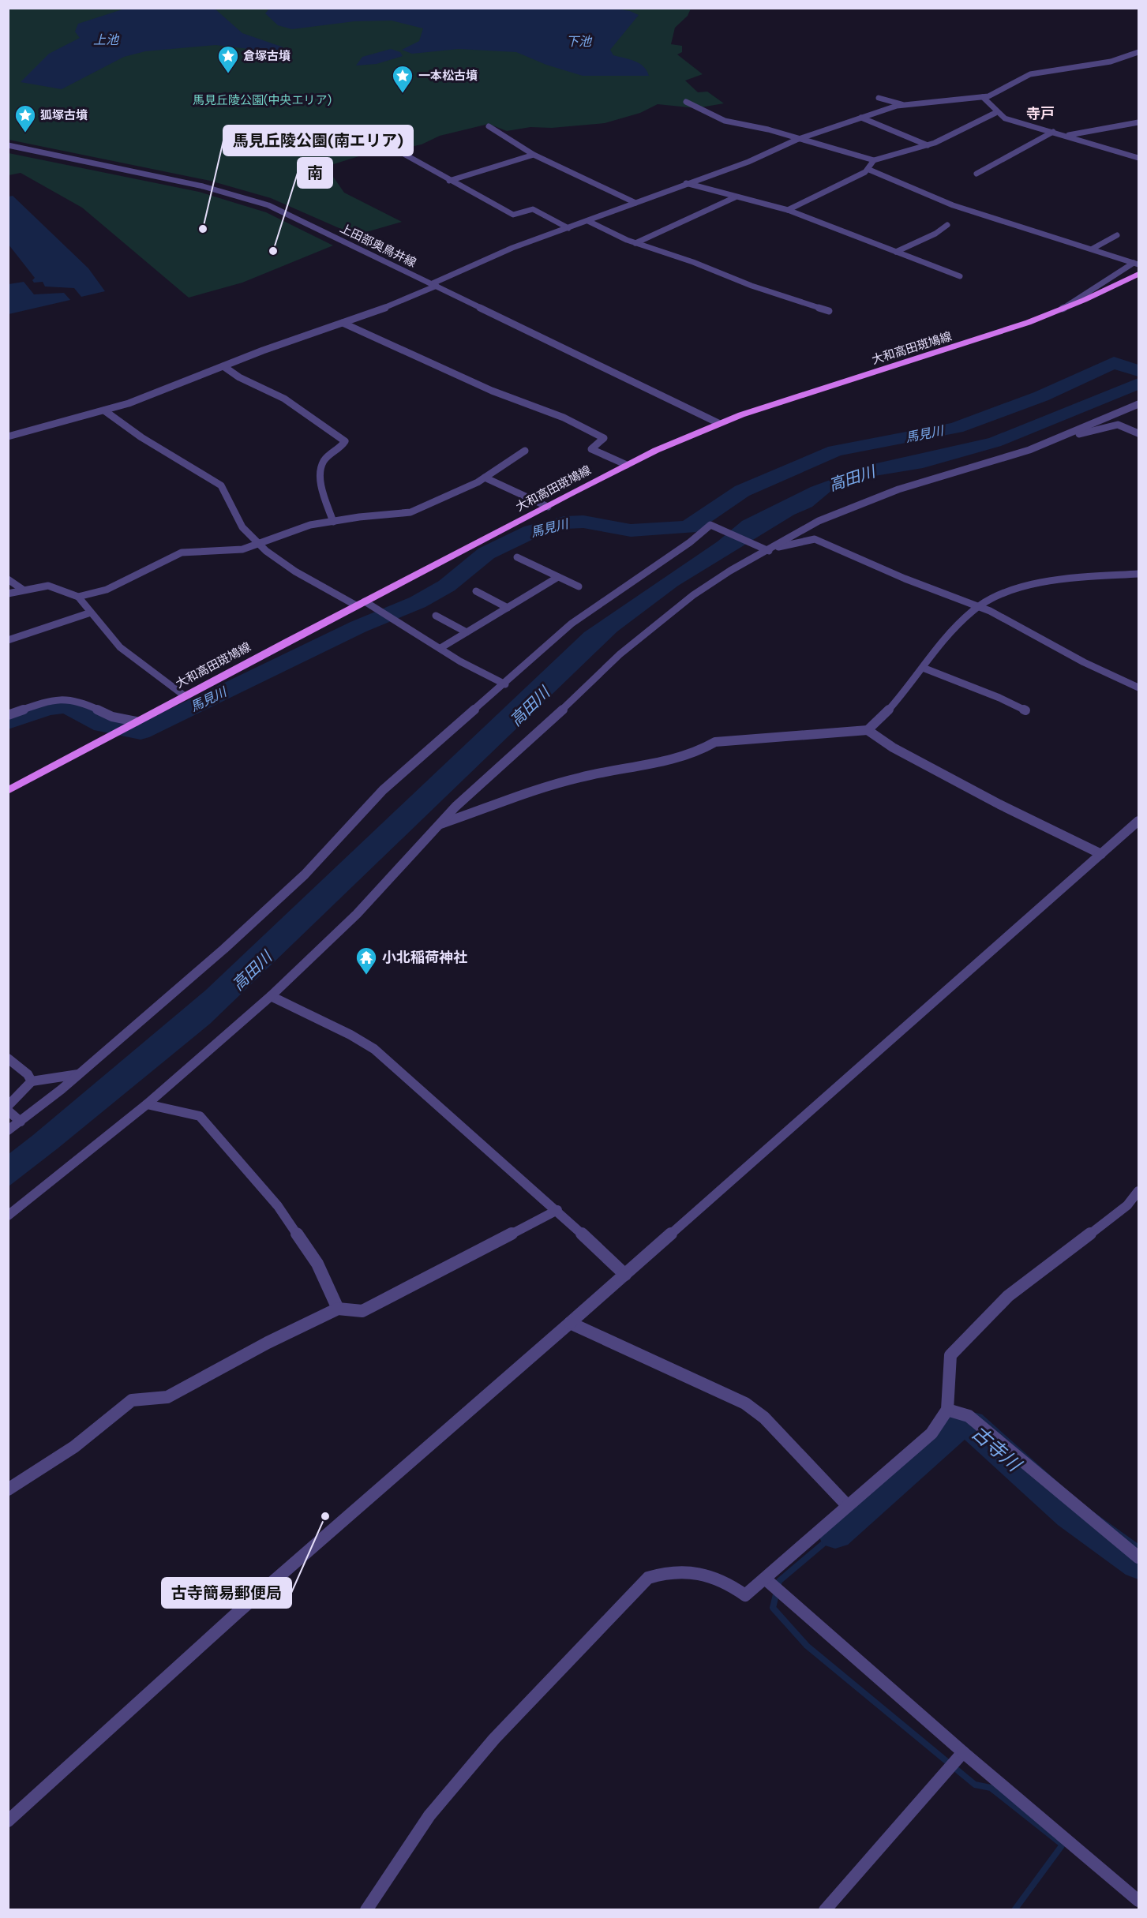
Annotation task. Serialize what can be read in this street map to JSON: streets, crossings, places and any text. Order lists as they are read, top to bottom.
{
  "streets": {
    "main road": ["大和高田斑鳩線"],
    "street": ["上田部奥鳥井線"]
  },
  "crossings": [
    ["上田部奥鳥井線", "大和高田斑鳩線"]
  ],
  "districts": ["寺戸"],
  "water": [
    "上池",
    "下池",
    "馬見川",
    "高田川",
    "古寺川"
  ],
  "parks": ["馬見丘陵公園(中央エリア)"],
  "places": {
    "place": ["倉塚古墳", "一本松古墳", "狐塚古墳"],
    "other": ["馬見丘陵公園(南エリア)", "南", "古寺簡易郵便局"],
    "temple": ["小北稲荷神社"]
  }
}
